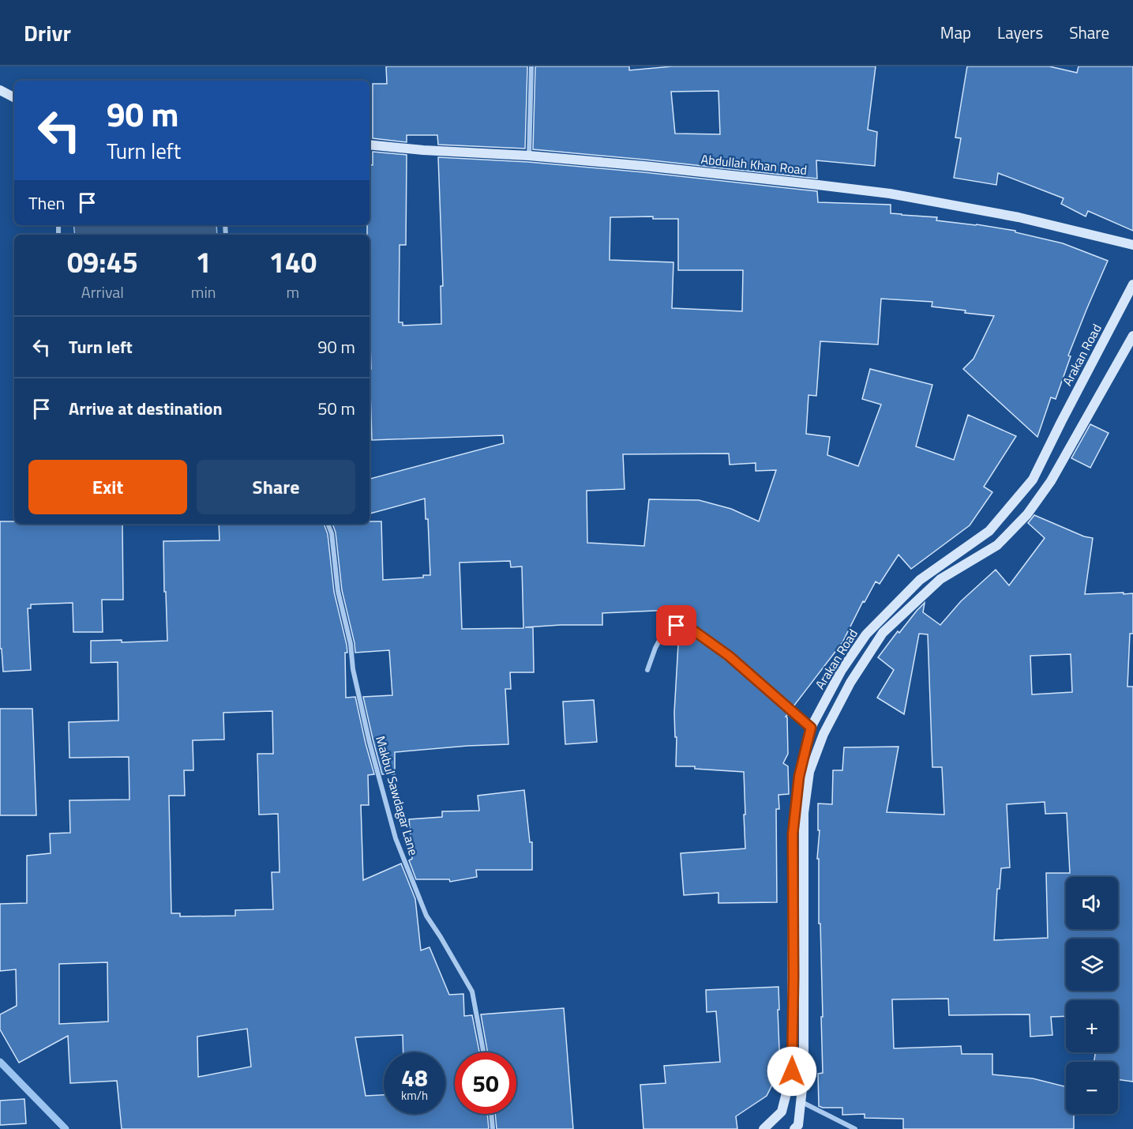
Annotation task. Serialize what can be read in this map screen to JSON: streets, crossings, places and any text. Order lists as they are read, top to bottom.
{
  "streets": {
    "main road": ["Abdullah Khan Road", "Arakan Road"],
    "street": ["Makbul Sawdagar Lane"]
  },
  "page": {
    "header": "Drivr",
    "nav": ["Map", "Layers", "Share"],
    "turn": ["90 m", "Turn left"],
    "then": "Then",
    "eta": [
      "09:45",
      "Arrival",
      "1",
      "min",
      "140",
      "m"
    ],
    "list": [
      {
        "name": "Turn left",
        "value": "90 m"
      },
      {
        "name": "Arrive at destination",
        "value": "50 m"
      }
    ],
    "buttons": ["Exit", "Share"],
    "map_buttons": ["+", "−"],
    "speed": "48 km/h",
    "limit": "50"
  }
}
